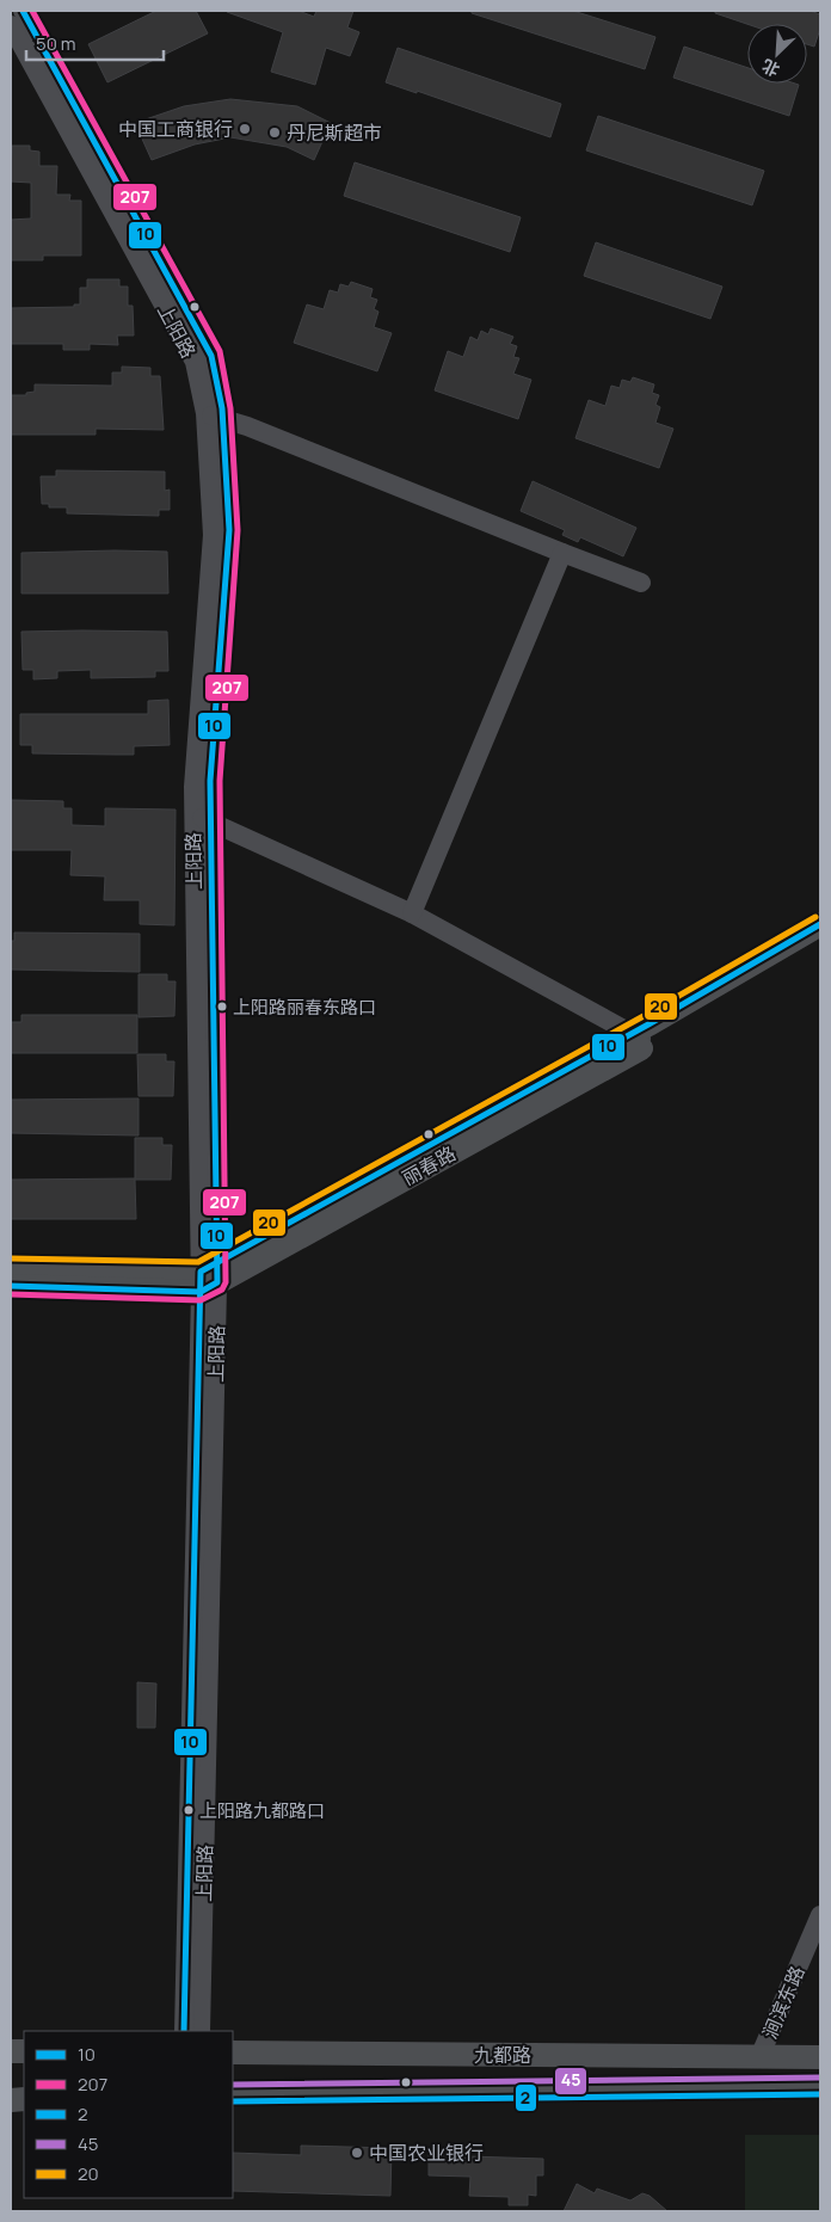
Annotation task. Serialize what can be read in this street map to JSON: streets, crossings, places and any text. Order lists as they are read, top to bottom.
{
  "streets": {
    "main road": ["丽春路", "九都路"],
    "street": ["上阳路", "涧滨东路"]
  },
  "crossings": [
    ["上阳路", "丽春路"],
    ["涧滨东路", "九都路"]
  ],
  "places": [
    "中国工商银行",
    "丹尼斯超市",
    "上阳路丽春东路口",
    "上阳路九都路口",
    "中国农业银行"
  ],
  "lines": [
    "transit line 10",
    "transit line 207",
    "transit line 20",
    "transit line 45",
    "transit line 2"
  ],
  "legend": [
    "10",
    "207",
    "2",
    "45",
    "20"
  ],
  "scale_bar": "50 m",
  "north": "bottom left"
}
